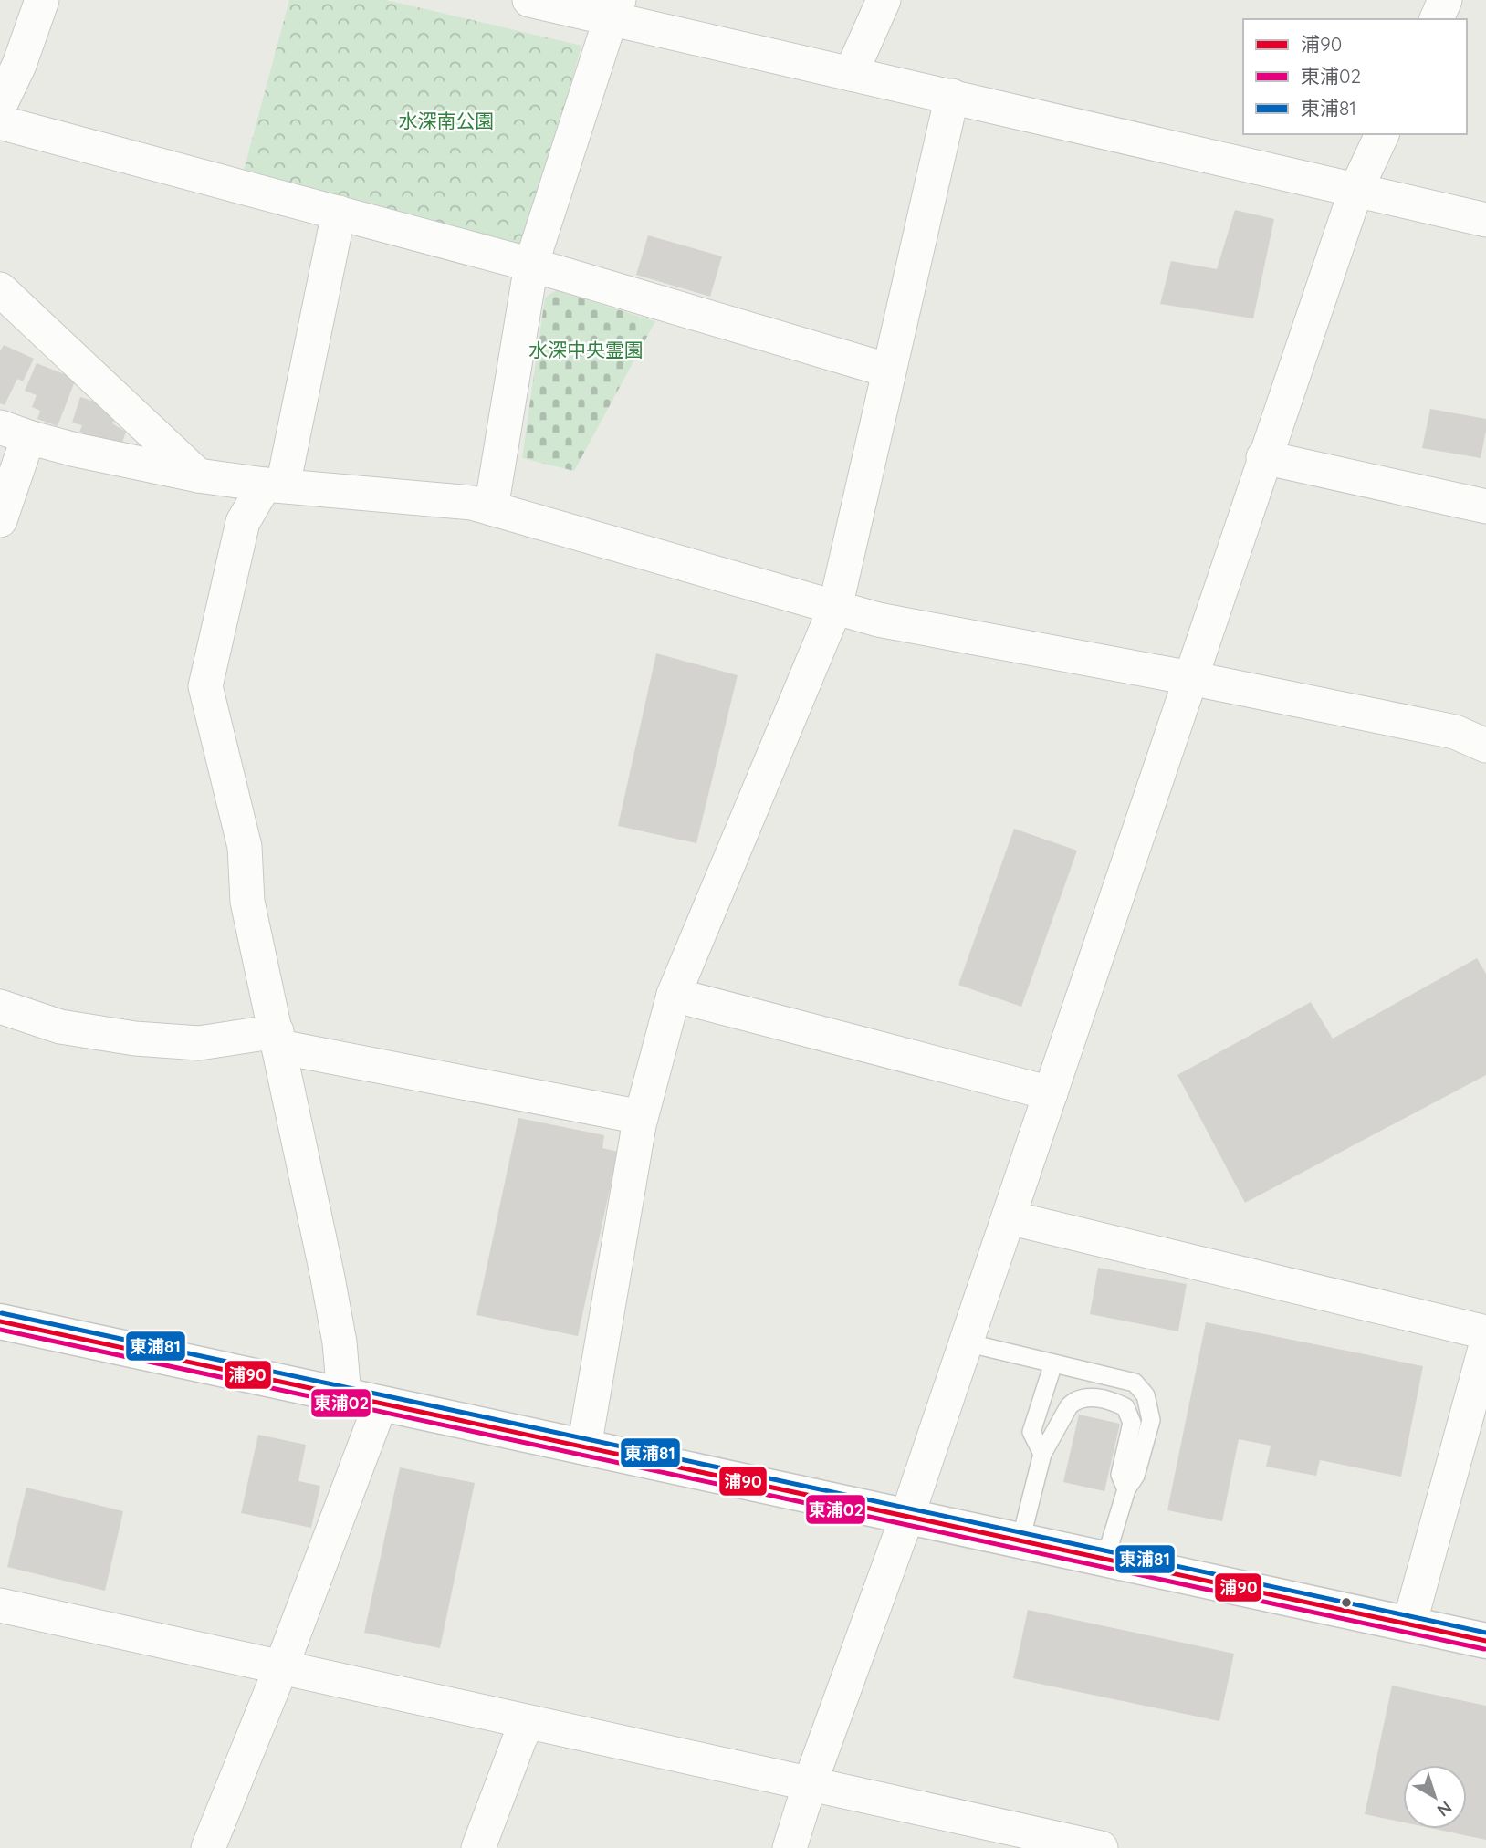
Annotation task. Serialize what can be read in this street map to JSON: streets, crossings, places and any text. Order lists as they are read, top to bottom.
{
  "parks": ["水深南公園", "水深中央霊園"],
  "lines": ["transit line 東浦81", "transit line 浦90", "transit line 東浦02"],
  "legend": ["浦90", "東浦02", "東浦81"],
  "north": "bottom right"
}
